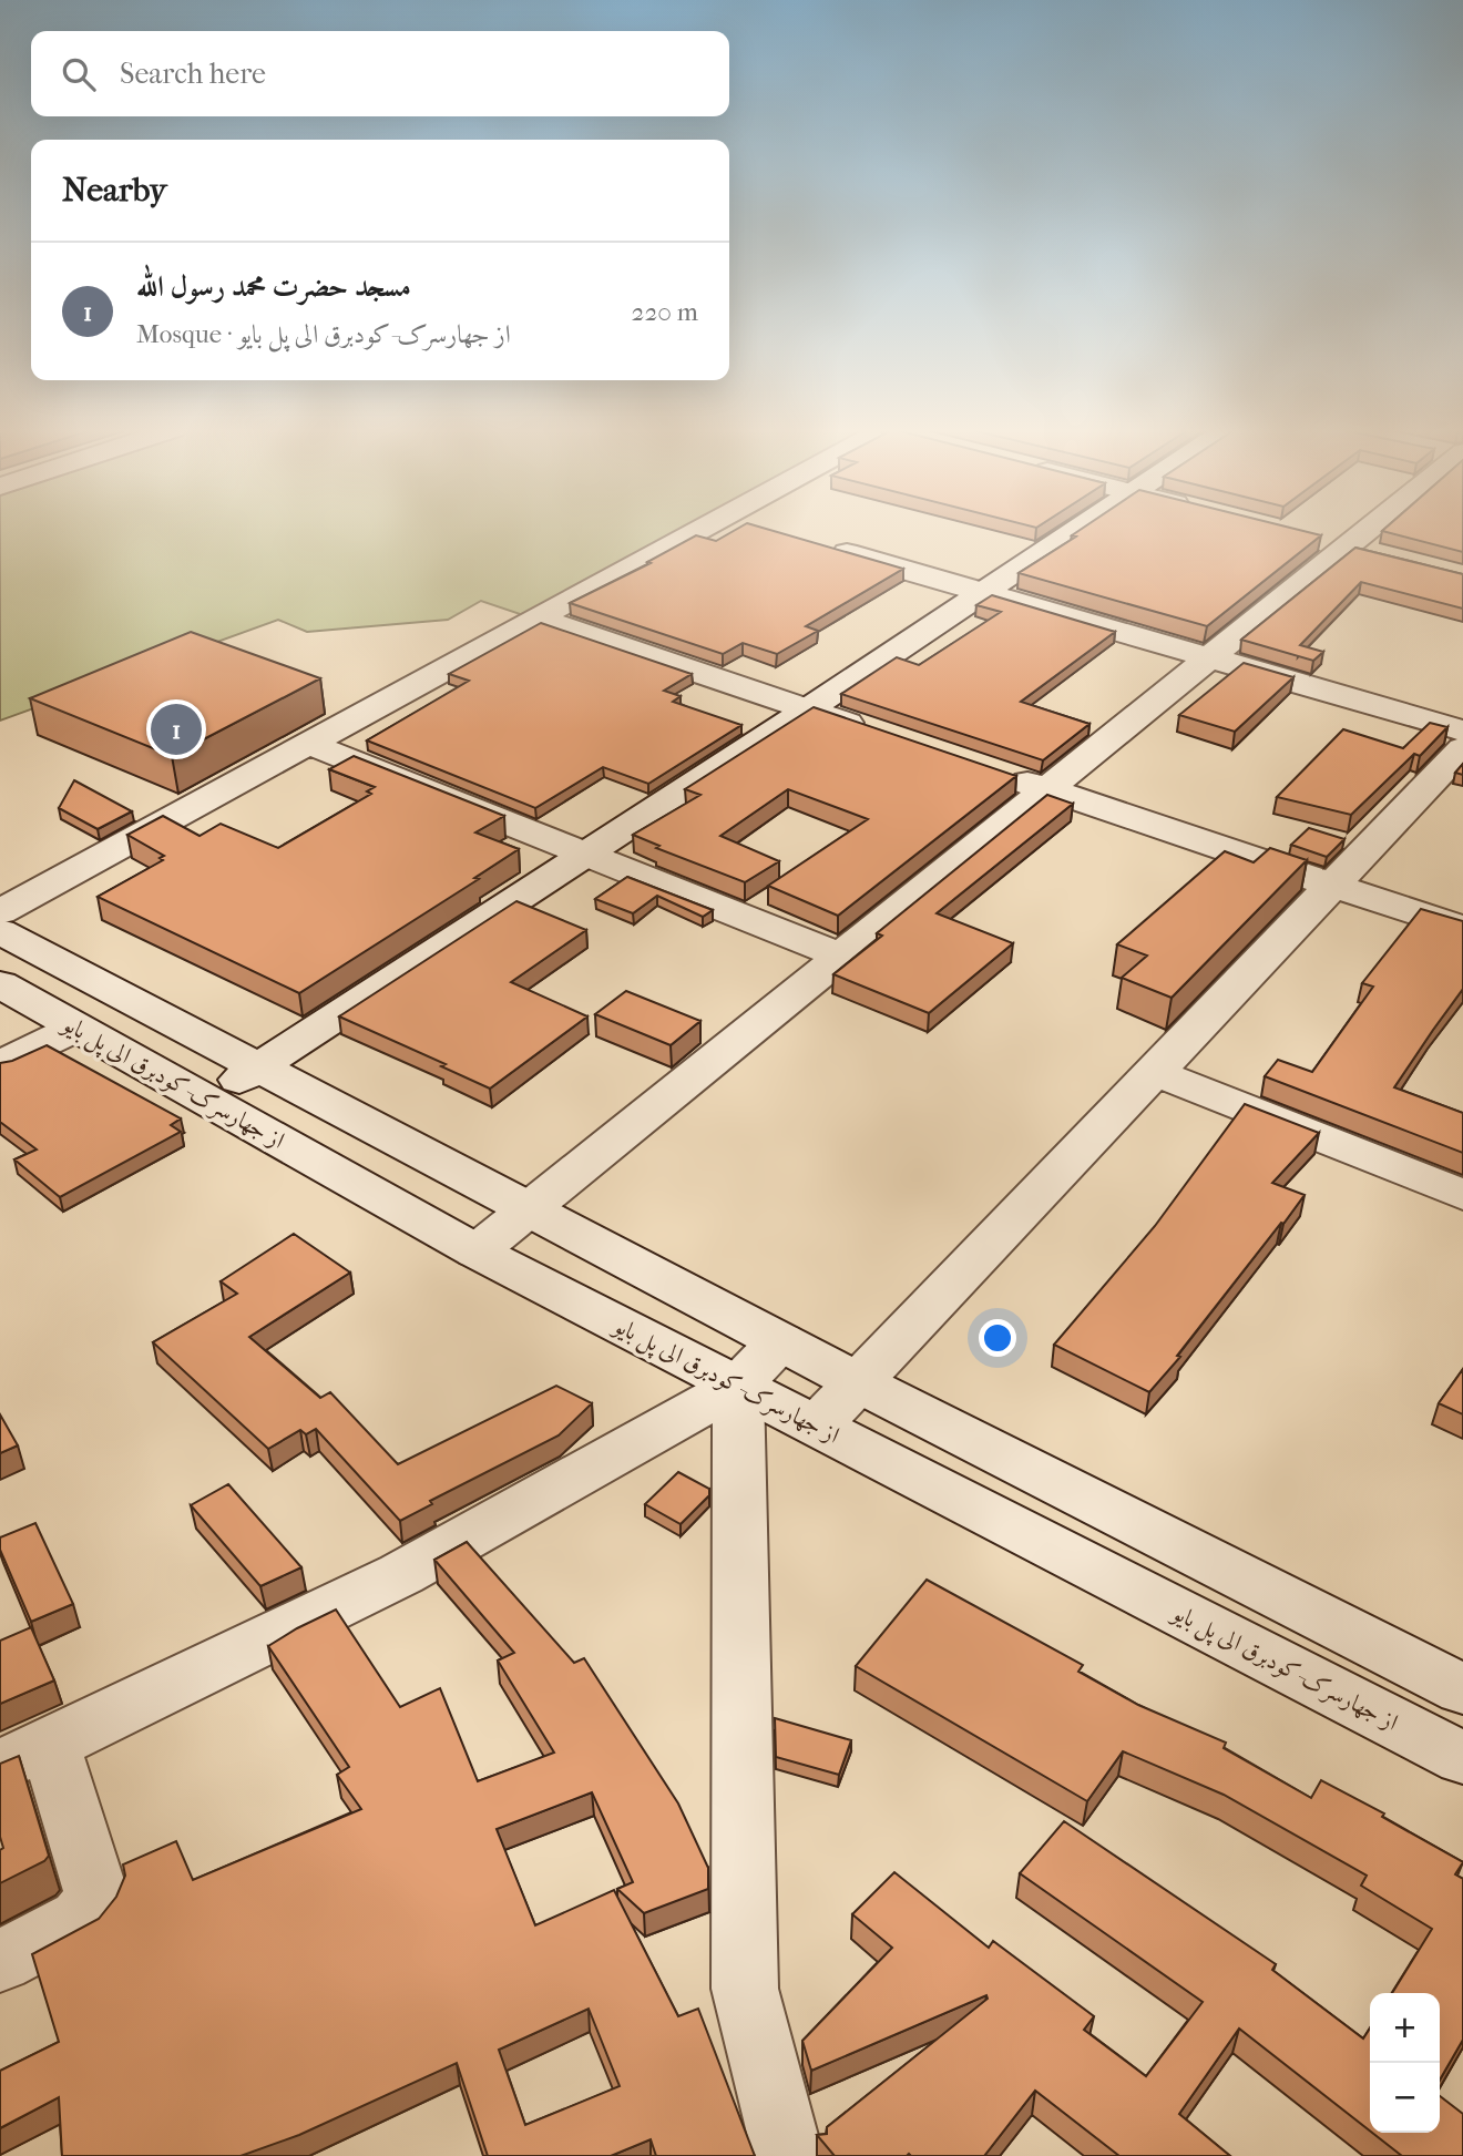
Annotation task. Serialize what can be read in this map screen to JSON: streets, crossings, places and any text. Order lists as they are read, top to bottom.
{
  "streets": {
    "street": ["از جهارسرک-کودبرق الی پل بایو"]
  },
  "page": {
    "search": "Search here",
    "heading": "Nearby",
    "list": [
      {
        "mark": "1",
        "name": "مسجد حضرت محمد رسول الله",
        "note": "Mosque · از جهارسرک-کودبرق الی پل بایو",
        "value": "220 m"
      }
    ],
    "pins": "1",
    "map_buttons": ["+", "−"]
  }
}
